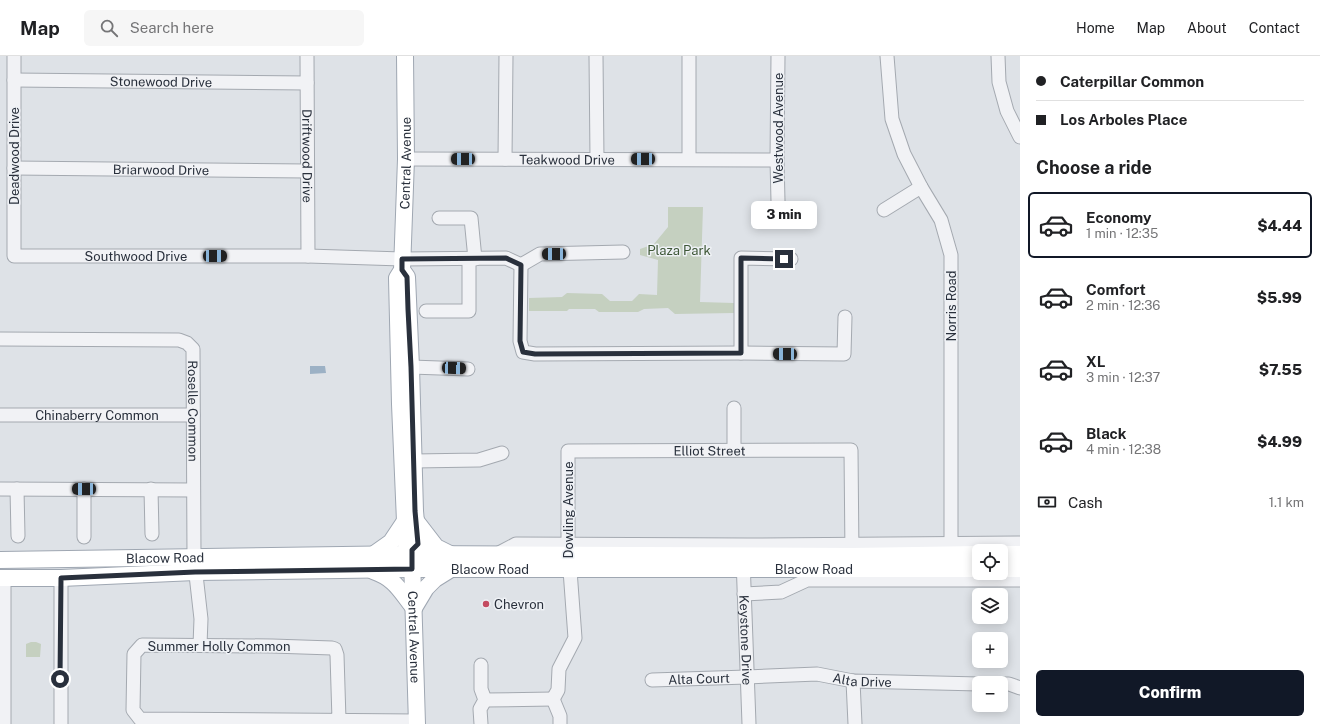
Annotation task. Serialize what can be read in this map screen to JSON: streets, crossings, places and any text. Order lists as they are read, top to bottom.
{
  "streets": {
    "main road": ["Central Avenue", "Blacow Road"],
    "street": [
      "Stonewood Drive",
      "Westwood Avenue",
      "Deadwood Drive",
      "Driftwood Drive",
      "Teakwood Drive",
      "Briarwood Drive",
      "Southwood Drive",
      "Norris Road",
      "Roselle Common",
      "Chinaberry Common",
      "Elliot Street",
      "Dowling Avenue",
      "Keystone Drive",
      "Summer Holly Common",
      "Alta Court",
      "Alta Drive"
    ]
  },
  "crossings": [
    ["Stonewood Drive", "Deadwood Drive"],
    ["Stonewood Drive", "Driftwood Drive"],
    ["Westwood Avenue", "Teakwood Drive"],
    ["Deadwood Drive", "Briarwood Drive"],
    ["Deadwood Drive", "Southwood Drive"],
    ["Driftwood Drive", "Briarwood Drive"],
    ["Driftwood Drive", "Southwood Drive"],
    ["Teakwood Drive", "Central Avenue"],
    ["Central Avenue", "Southwood Drive"],
    ["Central Avenue", "Blacow Road"],
    ["Central Avenue", "Summer Holly Common"],
    ["Norris Road", "Blacow Road"],
    ["Roselle Common", "Chinaberry Common"],
    ["Roselle Common", "Blacow Road"],
    ["Roselle Common", "Summer Holly Common"],
    ["Elliot Street", "Dowling Avenue"],
    ["Elliot Street", "Blacow Road"],
    ["Dowling Avenue", "Blacow Road"],
    ["Blacow Road", "Keystone Drive"],
    ["Keystone Drive", "Alta Court"],
    ["Keystone Drive", "Alta Drive"],
    ["Alta Court", "Alta Drive"]
  ],
  "parks": ["Plaza Park"],
  "places": ["Chevron"],
  "page": {
    "header": "Map",
    "search": "Search here",
    "nav": [
      "Home",
      "Map",
      "About",
      "Contact"
    ],
    "banner": ["Caterpillar Common", "Los Arboles Place"],
    "heading": "Choose a ride",
    "list": [
      {
        "name": "Economy",
        "note": "1 min · 12:35",
        "value": "$4.44"
      },
      {
        "name": "Comfort",
        "note": "2 min · 12:36",
        "value": "$5.99"
      },
      {
        "name": "XL",
        "note": "3 min · 12:37",
        "value": "$7.55"
      },
      {
        "name": "Black",
        "note": "4 min · 12:38",
        "value": "$4.99"
      }
    ],
    "bubble": "3 min",
    "pay": ["Cash", "1.1 km"],
    "map_buttons": ["+", "−"],
    "buttons": "Confirm"
  }
}
